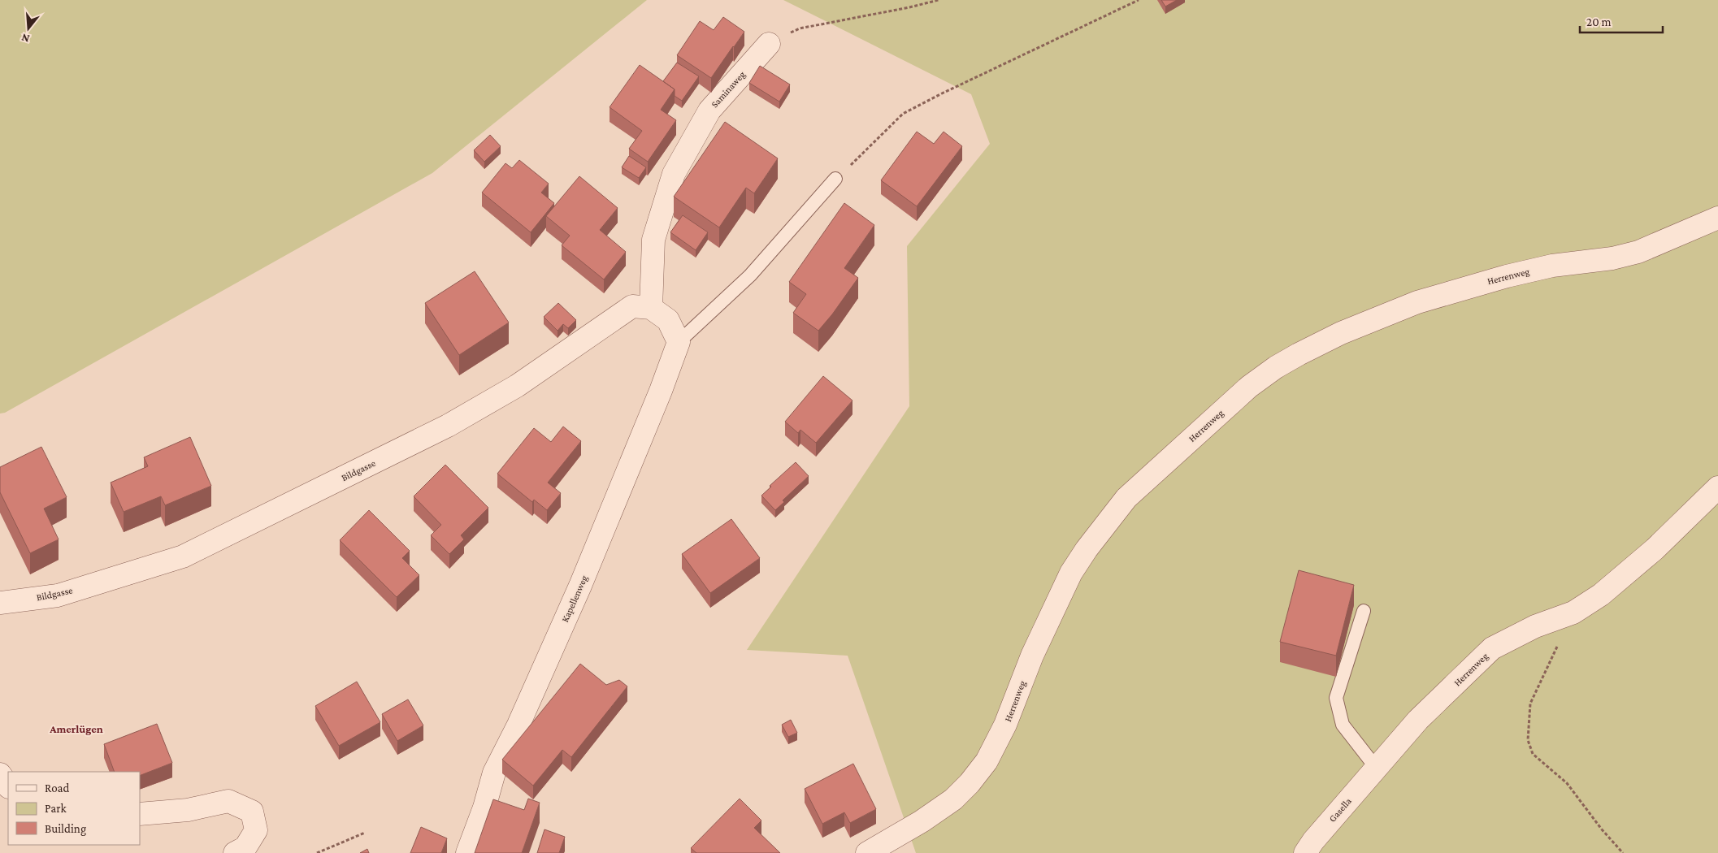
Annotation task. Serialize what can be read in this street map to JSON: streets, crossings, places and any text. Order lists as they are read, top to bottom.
{
  "streets": {
    "street": [
      "Saminaweg",
      "Herrenweg",
      "Bildgasse",
      "Kapellenweg",
      "Gasella"
    ]
  },
  "crossings": [
    ["Saminaweg", "Bildgasse"],
    ["Herrenweg", "Gasella"]
  ],
  "districts": ["Amerlügen"],
  "legend": ["Road", "Park", "Building"],
  "scale_bar": "20 m",
  "north": "bottom"
}
